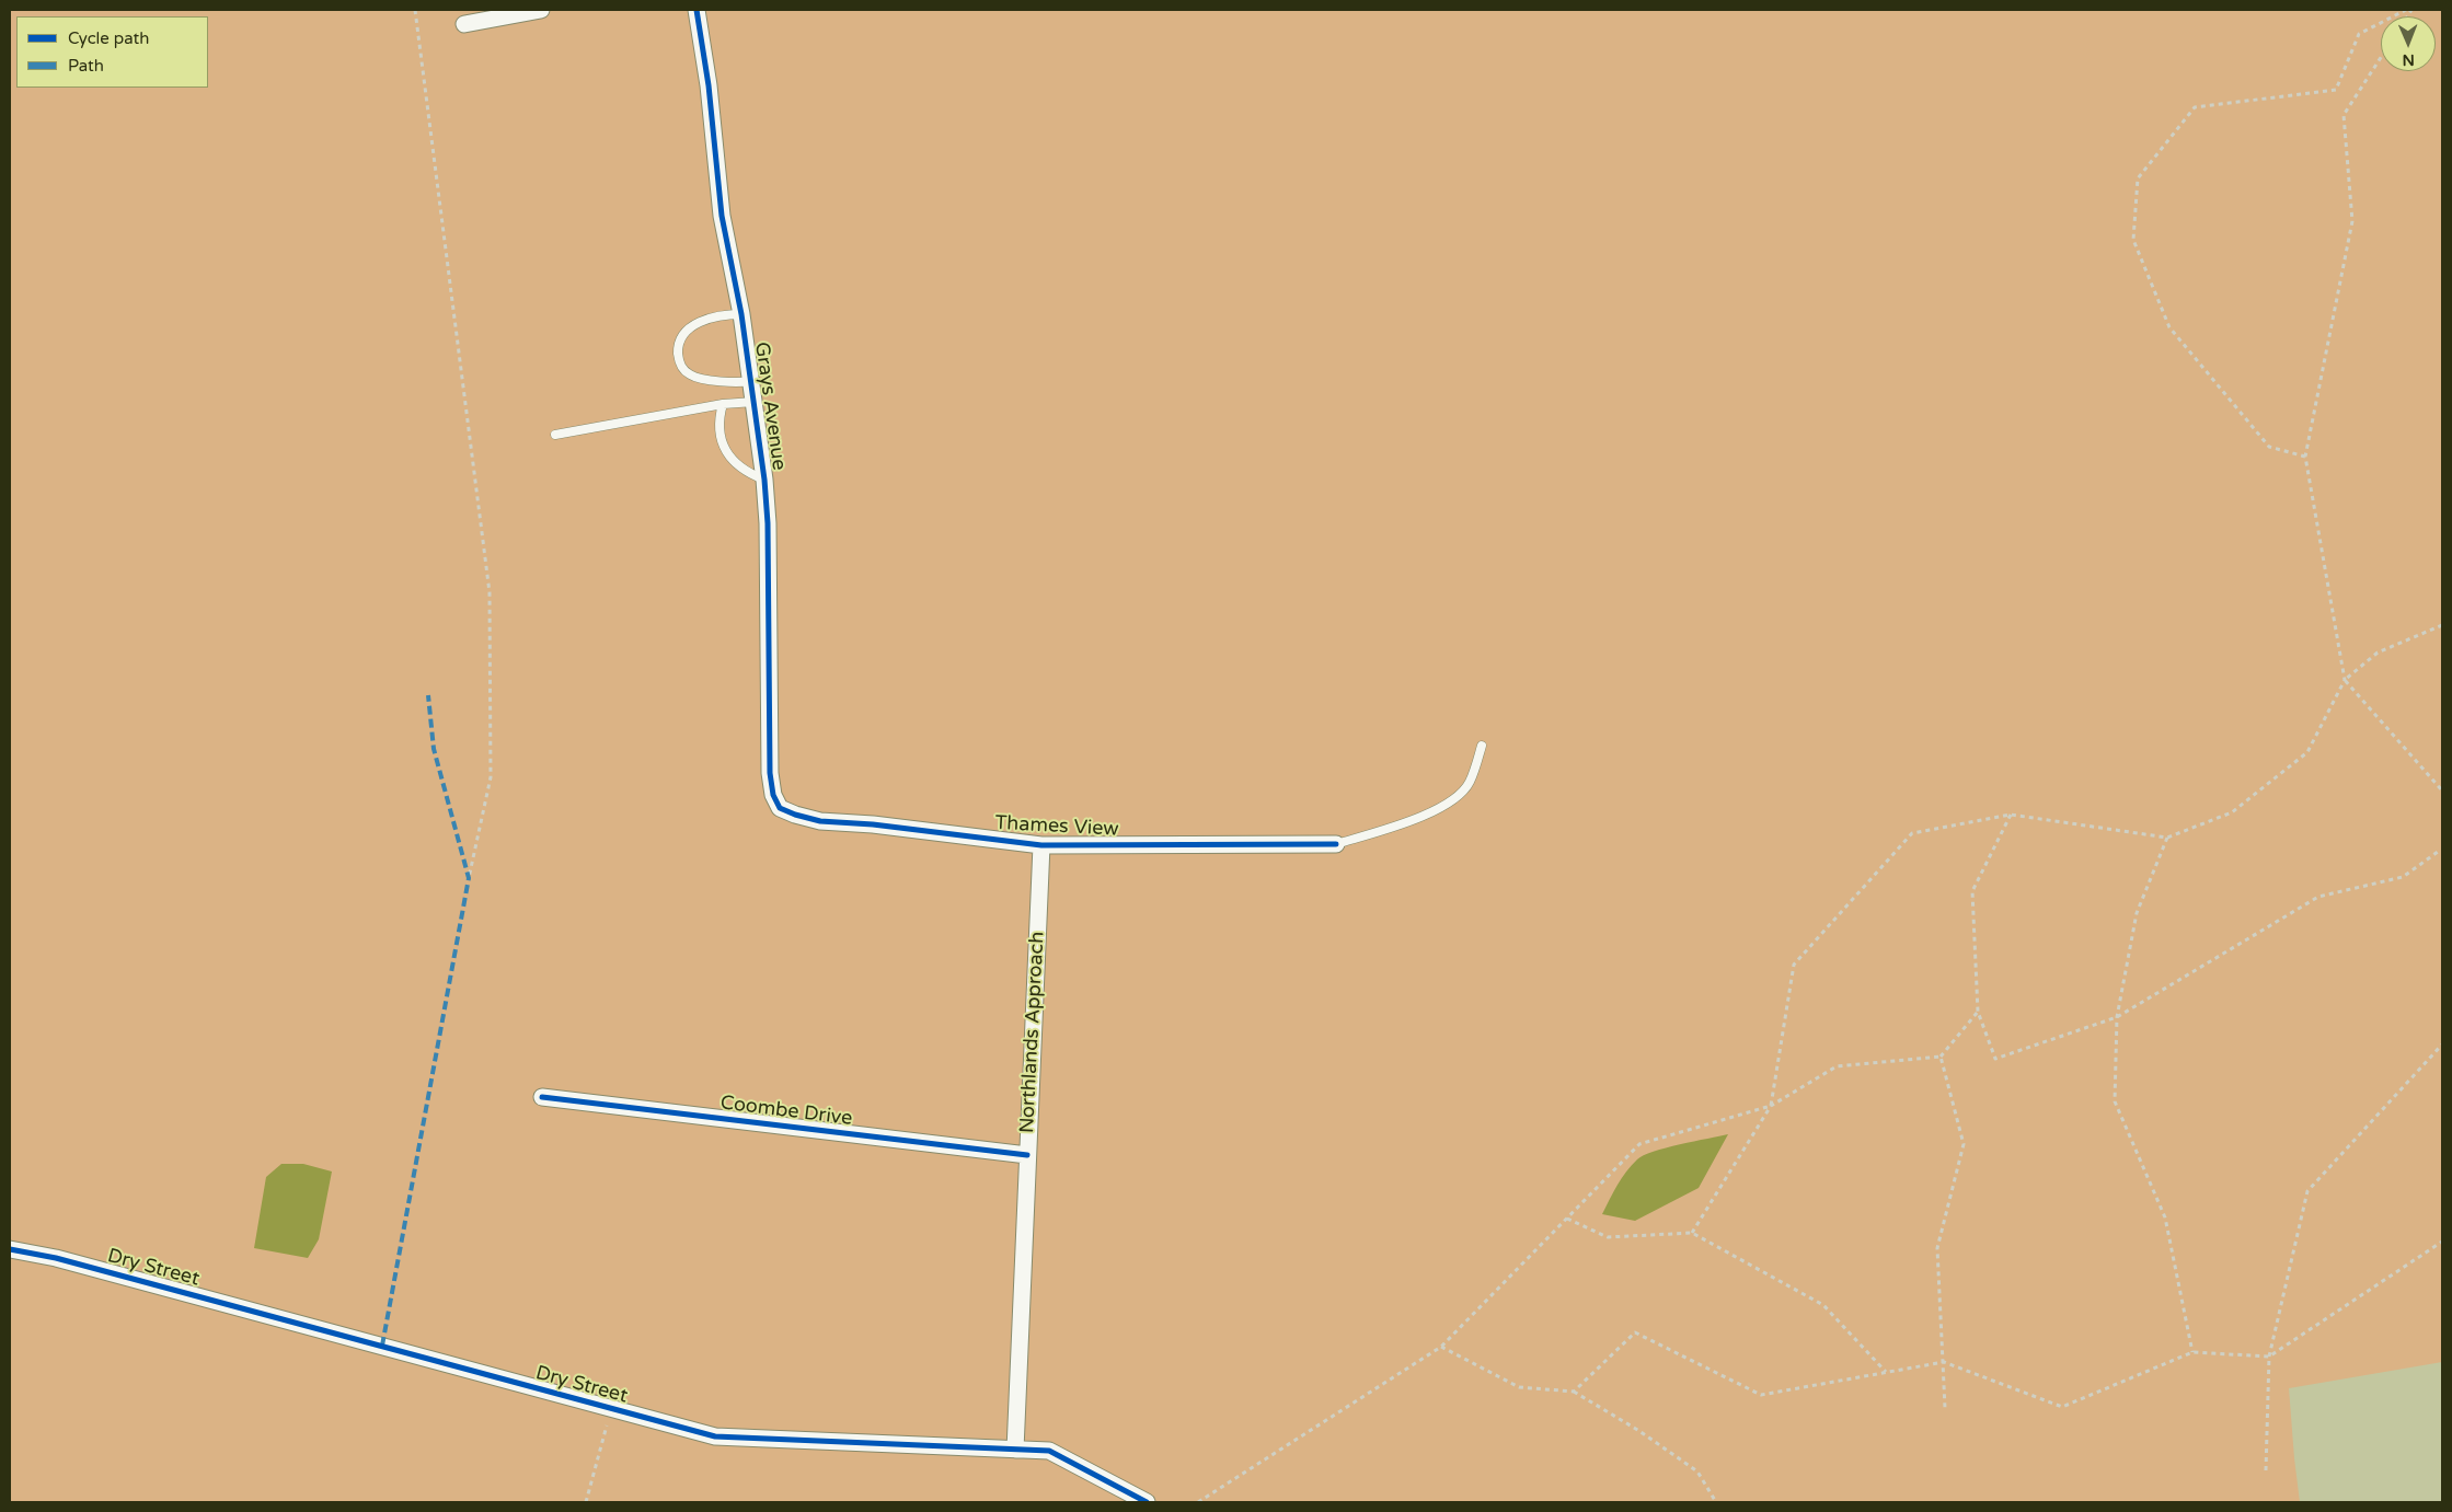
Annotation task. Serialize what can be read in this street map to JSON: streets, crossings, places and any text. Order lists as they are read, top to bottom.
{
  "streets": {
    "street": [
      "Grays Avenue",
      "Thames View",
      "Northlands Approach",
      "Coombe Drive",
      "Dry Street"
    ]
  },
  "crossings": [
    ["Grays Avenue", "Thames View"],
    ["Thames View", "Northlands Approach"],
    ["Northlands Approach", "Coombe Drive"],
    ["Northlands Approach", "Dry Street"]
  ],
  "legend": ["Cycle path", "Path"],
  "north": "bottom"
}
